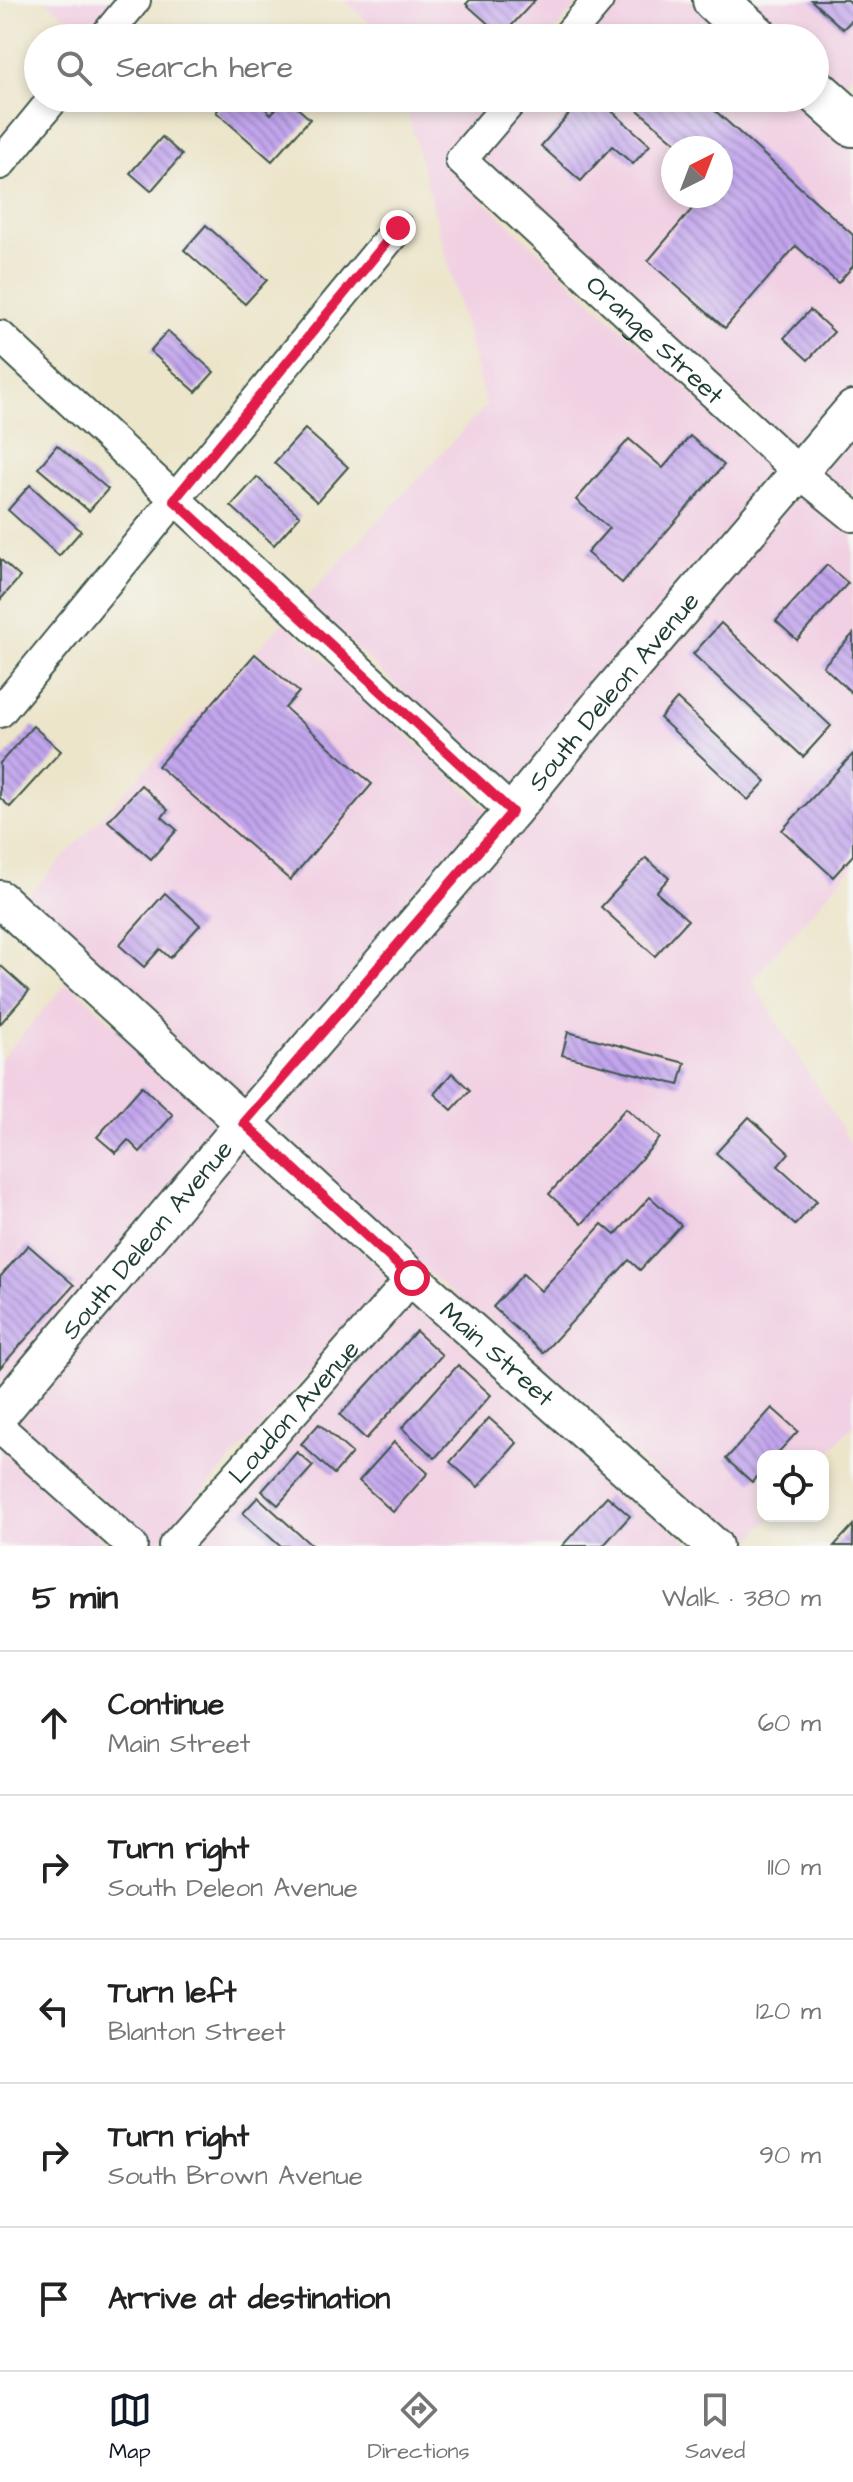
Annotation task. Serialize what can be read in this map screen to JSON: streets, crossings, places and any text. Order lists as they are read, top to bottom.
{
  "streets": {
    "street": [
      "Orange Street",
      "South Deleon Avenue",
      "Main Street",
      "Loudon Avenue"
    ]
  },
  "crossings": [
    ["Orange Street", "South Deleon Avenue"],
    ["South Deleon Avenue", "Main Street"],
    ["Main Street", "Loudon Avenue"]
  ],
  "north": "top right",
  "page": {
    "search": "Search here",
    "heading": ["5 min", "Walk · 380 m"],
    "list": [
      ["Continue", "Main Street", "60 m"],
      ["Turn right", "South Deleon Avenue", "110 m"],
      ["Turn left", "Blanton Street", "120 m"],
      ["Turn right", "South Brown Avenue", "90 m"],
      "Arrive at destination"
    ],
    "nav": ["Map", "Directions", "Saved"]
  }
}
